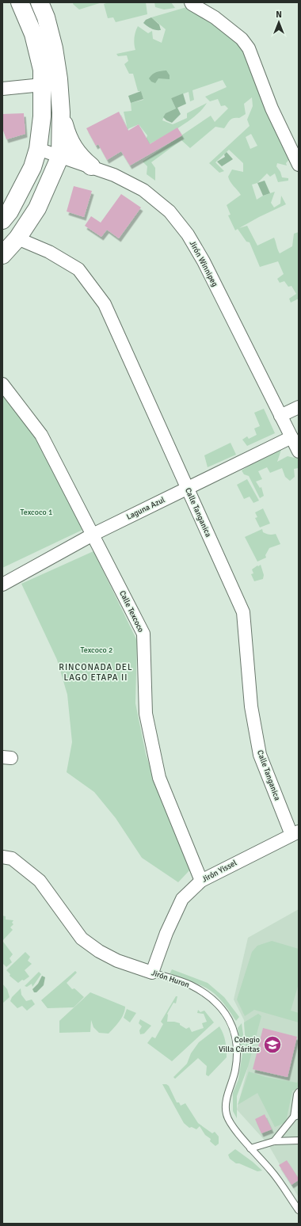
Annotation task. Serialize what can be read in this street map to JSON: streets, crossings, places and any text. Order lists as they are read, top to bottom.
{
  "streets": {
    "street": [
      "Jirón Winnipeg",
      "Laguna Azul",
      "Calle Tanganica",
      "Calle Texcoco",
      "Jirón Yissel",
      "Jirón Huron"
    ]
  },
  "crossings": [
    ["Jirón Winnipeg", "Laguna Azul"],
    ["Laguna Azul", "Calle Tanganica"],
    ["Laguna Azul", "Calle Texcoco"],
    ["Calle Tanganica", "Jirón Yissel"],
    ["Calle Texcoco", "Jirón Yissel"],
    ["Jirón Yissel", "Jirón Huron"]
  ],
  "districts": ["RINCONADA DEL LAGO ETAPA II"],
  "parks": ["Texcoco 1", "Texcoco 2"],
  "places": {
    "school or university": ["Colegio Villa Cáritas"]
  },
  "north": "top"
}
